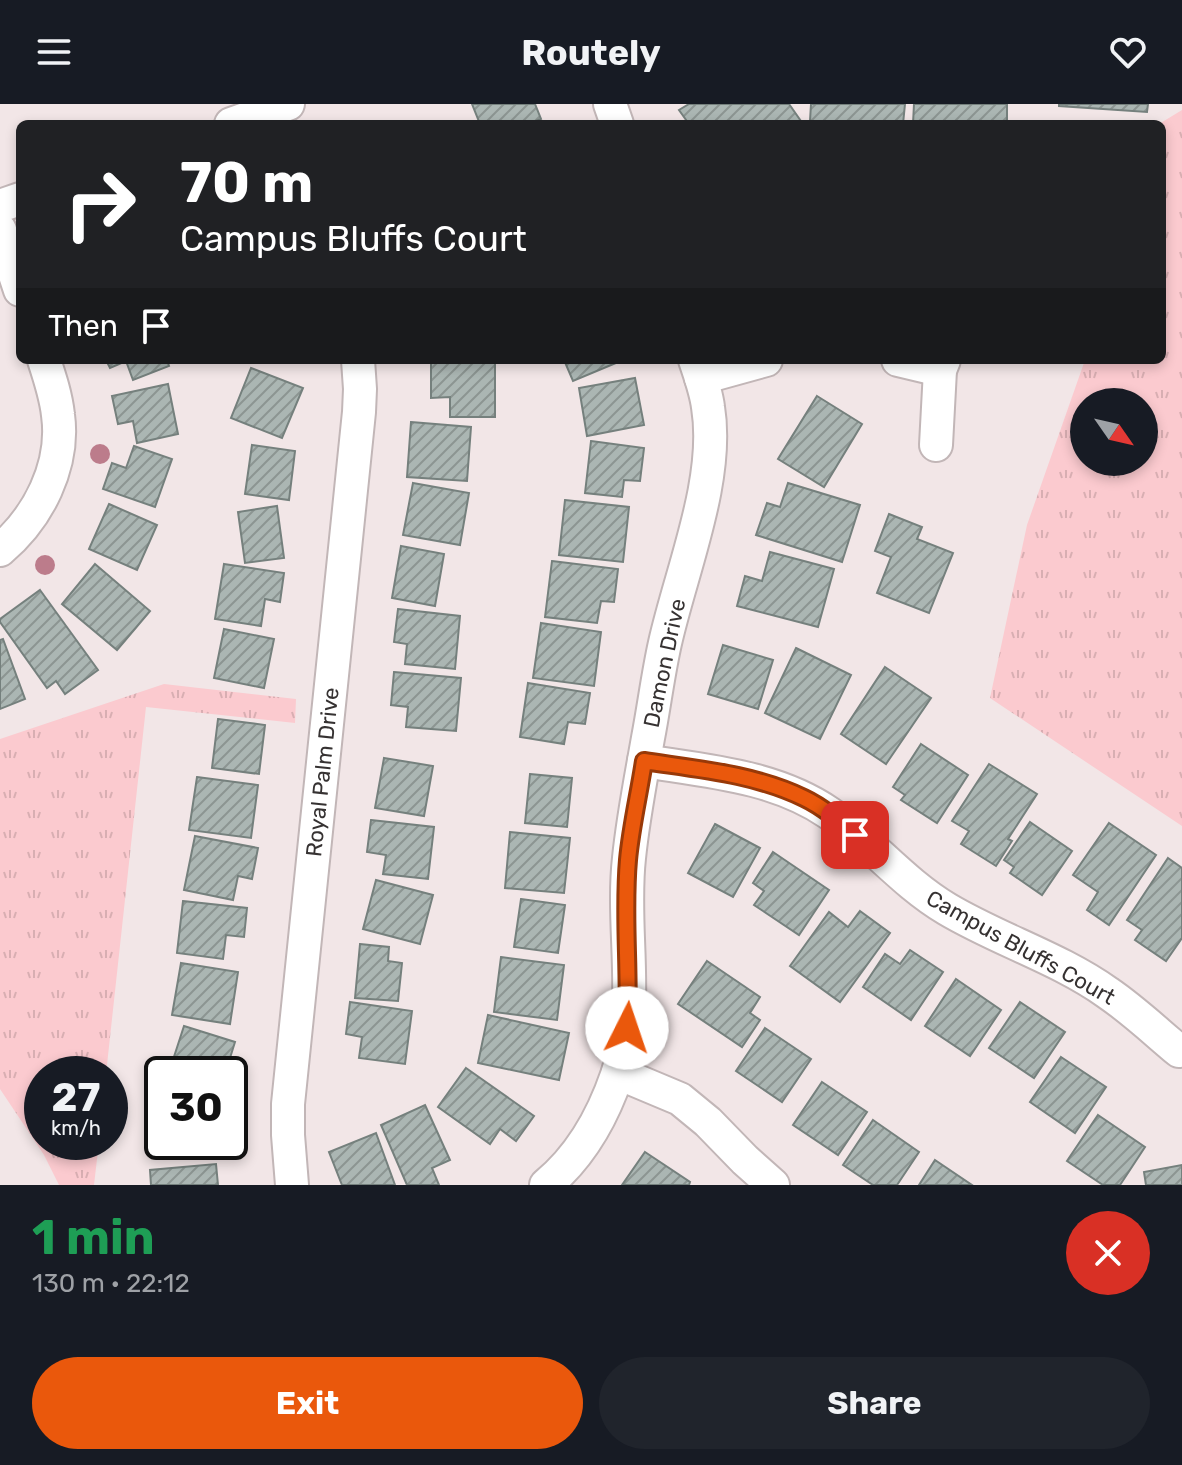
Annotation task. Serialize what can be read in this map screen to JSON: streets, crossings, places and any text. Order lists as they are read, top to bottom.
{
  "streets": {
    "street": ["Damon Drive", "Royal Palm Drive", "Campus Bluffs Court"]
  },
  "crossings": [
    ["Damon Drive", "Campus Bluffs Court"]
  ],
  "north": "bottom right",
  "page": {
    "header": "Routely",
    "turn": ["70 m", "Campus Bluffs Court"],
    "then": "Then",
    "speed": "27 km/h",
    "limit": "30",
    "heading": ["1 min", "130 m · 22:12"],
    "buttons": ["Exit", "Share"]
  }
}
